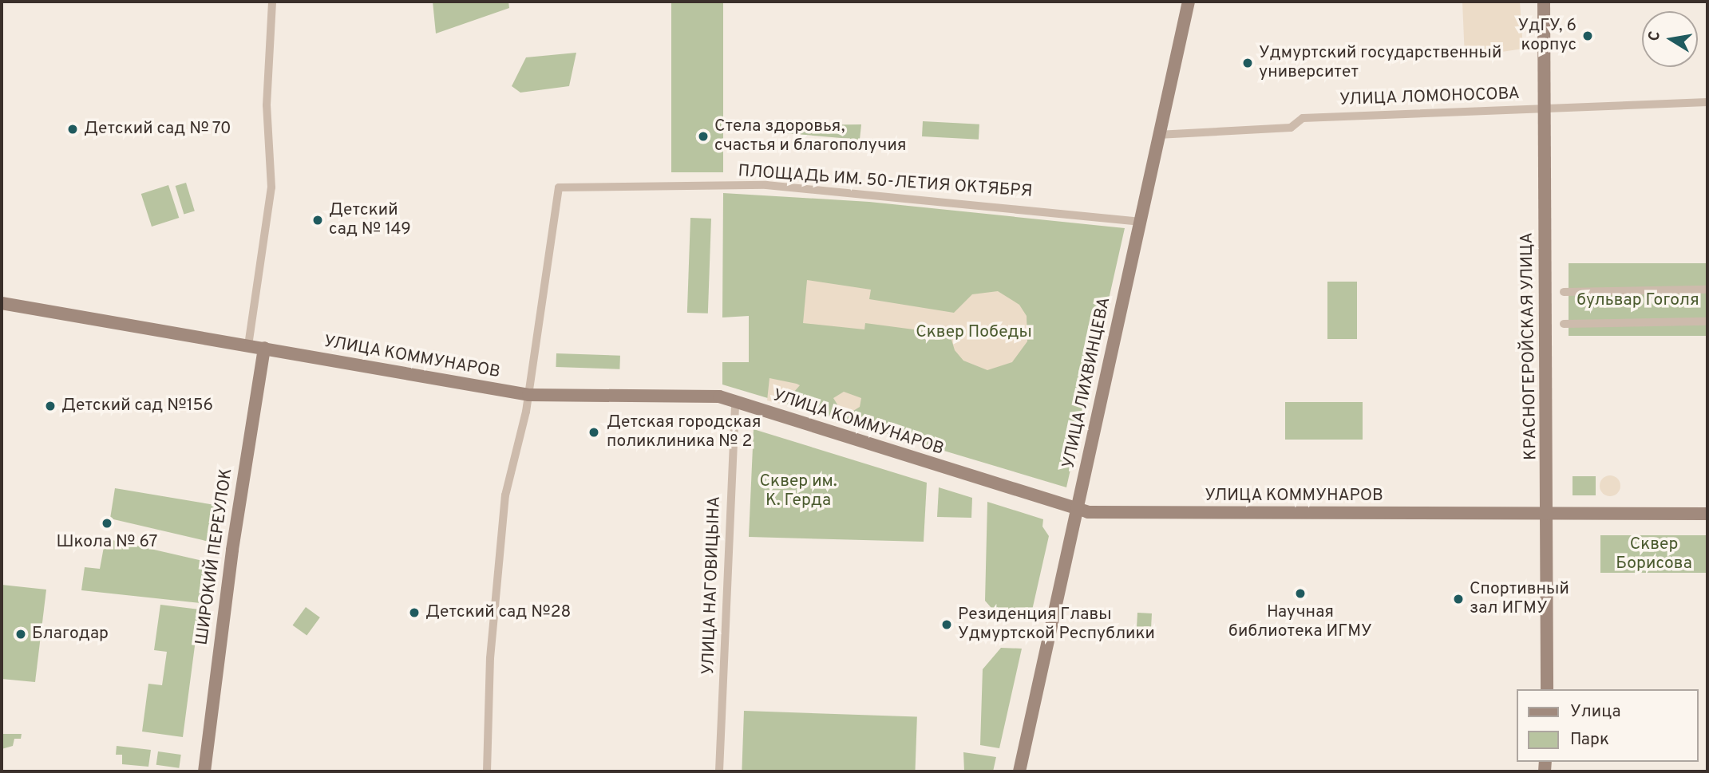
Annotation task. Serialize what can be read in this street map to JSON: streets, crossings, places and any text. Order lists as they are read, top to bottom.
{
  "streets": {
    "street": [
      "УЛИЦА ЛОМОНОСОВА",
      "ПЛОЩАДЬ ИМ. 50-ЛЕТИЯ ОКТЯБРЯ",
      "КРАСНОГЕРОЙСКАЯ УЛИЦА",
      "УЛИЦА КОММУНАРОВ",
      "УЛИЦА ЛИХВИНЦЕВА",
      "ШИРОКИЙ ПЕРЕУЛОК",
      "УЛИЦА НАГОВИЦЫНА"
    ]
  },
  "crossings": [
    ["УЛИЦА ЛОМОНОСОВА", "КРАСНОГЕРОЙСКАЯ УЛИЦА"],
    ["УЛИЦА ЛОМОНОСОВА", "УЛИЦА ЛИХВИНЦЕВА"],
    ["ПЛОЩАДЬ ИМ. 50-ЛЕТИЯ ОКТЯБРЯ", "УЛИЦА КОММУНАРОВ"],
    ["ПЛОЩАДЬ ИМ. 50-ЛЕТИЯ ОКТЯБРЯ", "УЛИЦА ЛИХВИНЦЕВА"],
    ["КРАСНОГЕРОЙСКАЯ УЛИЦА", "УЛИЦА КОММУНАРОВ"],
    ["УЛИЦА КОММУНАРОВ", "УЛИЦА ЛИХВИНЦЕВА"],
    ["УЛИЦА КОММУНАРОВ", "ШИРОКИЙ ПЕРЕУЛОК"],
    ["УЛИЦА КОММУНАРОВ", "УЛИЦА НАГОВИЦЫНА"]
  ],
  "parks": [
    "бульвар Гоголя",
    "Сквер Победы",
    "Сквер им. К. Герда",
    "Сквер Борисова"
  ],
  "places": [
    "УдГУ, 6 корпус",
    "Удмуртский государственный университет",
    "Детский сад № 70",
    "Стела здоровья, счастья и благополучия",
    "Детский сад № 149",
    "Детский сад №156",
    "Детская городская поликлиника № 2",
    "Школа № 67",
    "Научная библиотека ИГМУ",
    "Спортивный зал ИГМУ",
    "Детский сад №28",
    "Резиденция Главы Удмуртской Республики",
    "Благодар"
  ],
  "legend": ["Улица", "Парк"],
  "north": "left"
}
